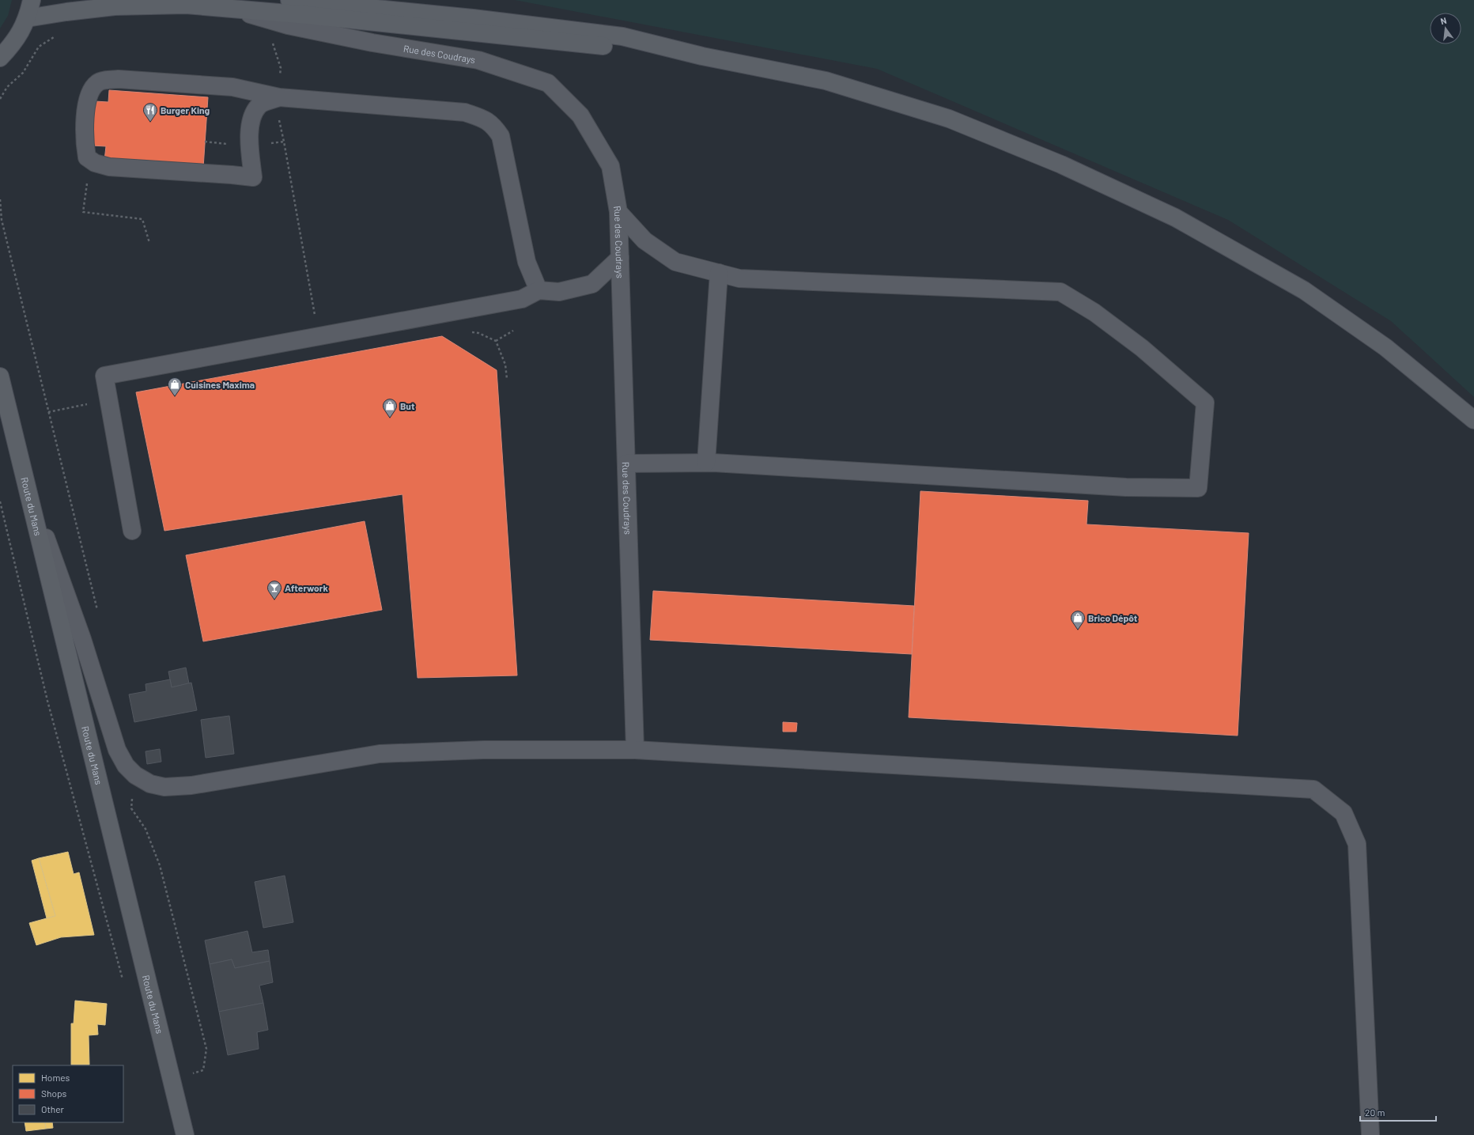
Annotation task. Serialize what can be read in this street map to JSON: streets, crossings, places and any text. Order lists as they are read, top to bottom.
{
  "streets": {
    "main road": ["Route du Mans"],
    "street": ["Rue des Coudrays"]
  },
  "places": {
    "restaurant": ["Burger King"],
    "shop": ["Cuisines Maxima", "But", "Brico Dépôt"],
    "bar": ["Afterwork"]
  },
  "legend": ["Homes", "Shops", "Other"],
  "scale_bar": "20 m",
  "north": "top"
}
